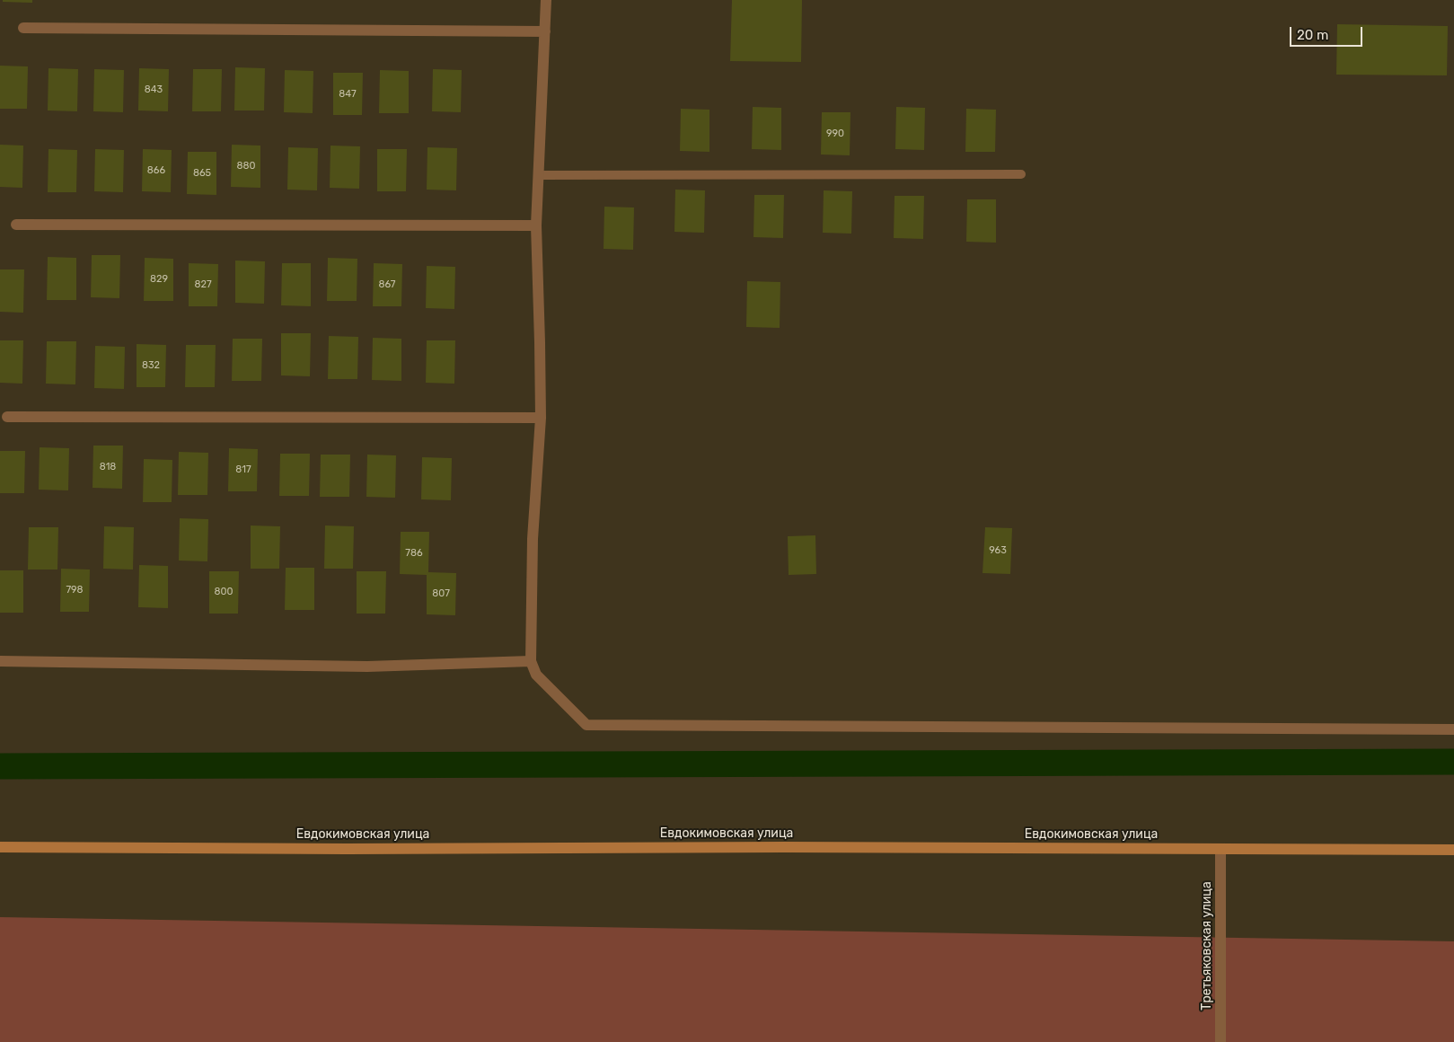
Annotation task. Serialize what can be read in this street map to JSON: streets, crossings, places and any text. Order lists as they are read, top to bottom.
{
  "streets": {
    "main road": ["Евдокимовская улица"],
    "street": ["Третьяковская улица"]
  },
  "crossings": [
    ["Евдокимовская улица", "Третьяковская улица"]
  ],
  "house_numbers": [
    "843",
    "847",
    "990",
    "880",
    "866",
    "865",
    "829",
    "827",
    "867",
    "832",
    "818",
    "817",
    "963",
    "786",
    "798",
    "800",
    "807"
  ],
  "scale_bar": "20 m"
}
